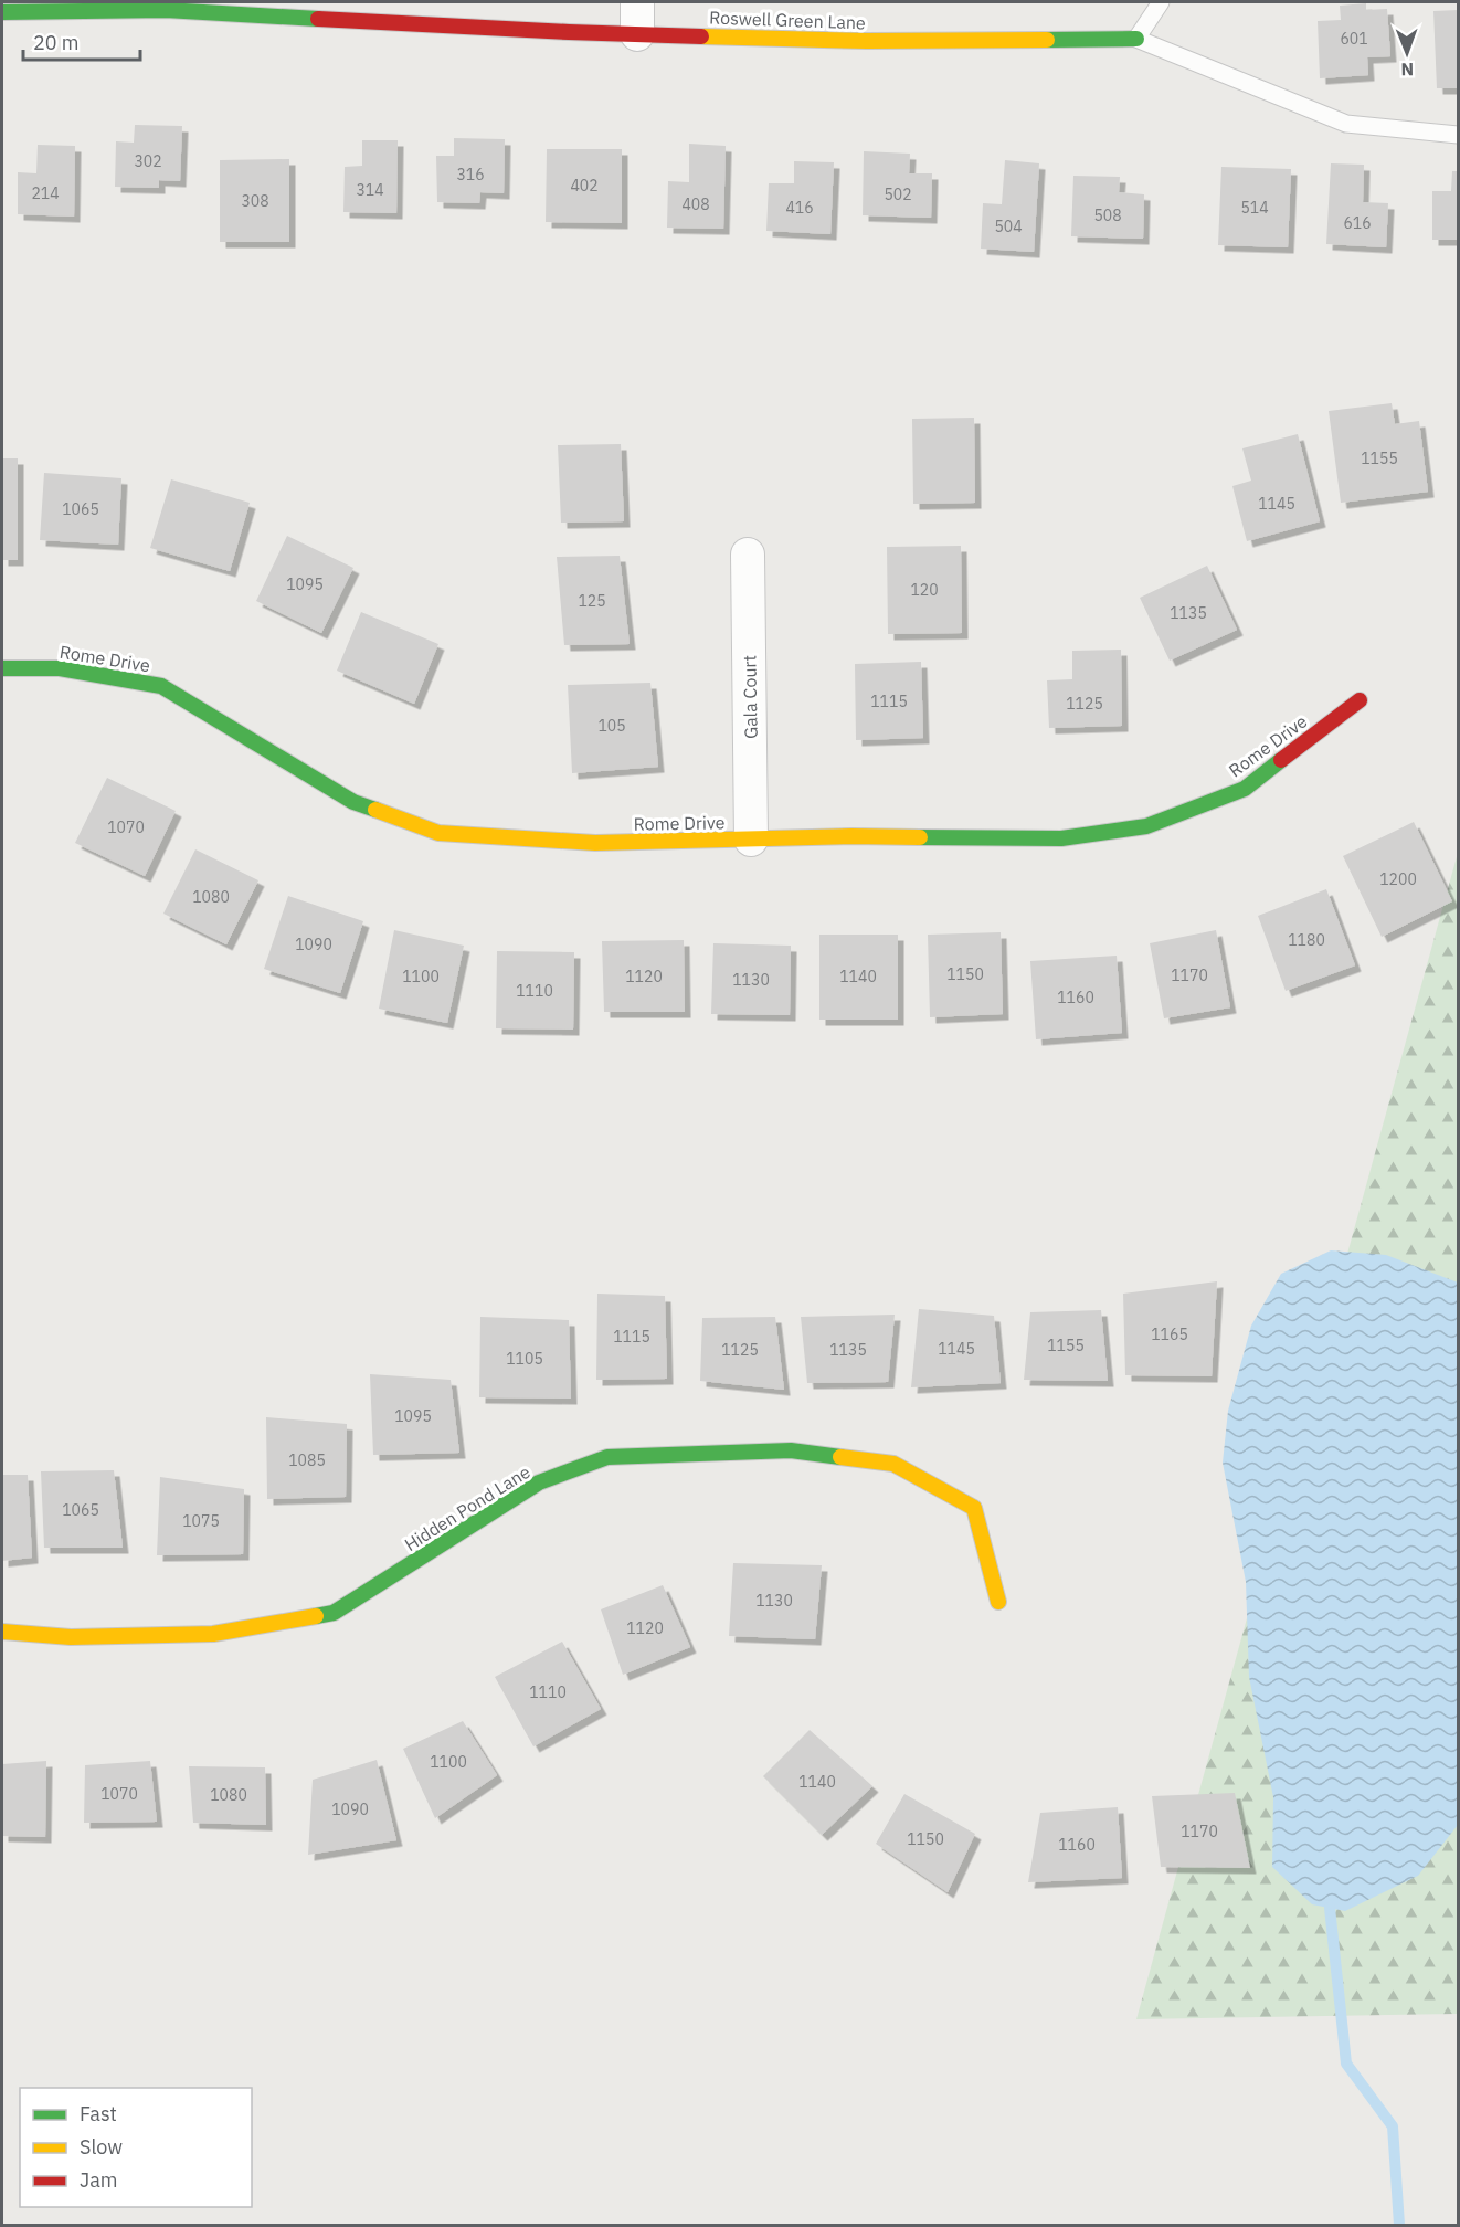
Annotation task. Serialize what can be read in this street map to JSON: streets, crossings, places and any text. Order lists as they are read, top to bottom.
{
  "streets": {
    "street": [
      "Roswell Green Lane",
      "Rome Drive",
      "Gala Court",
      "Hidden Pond Lane"
    ]
  },
  "crossings": [
    ["Rome Drive", "Gala Court"]
  ],
  "house_numbers": [
    "601",
    "302",
    "316",
    "402",
    "314",
    "214",
    "502",
    "308",
    "408",
    "416",
    "514",
    "508",
    "616",
    "504",
    "1155",
    "1145",
    "1065",
    "1095",
    "120",
    "125",
    "1135",
    "1115",
    "1125",
    "105",
    "1070",
    "1200",
    "1080",
    "1180",
    "1090",
    "1150",
    "1170",
    "1100",
    "1120",
    "1140",
    "1130",
    "1110",
    "1160",
    "1165",
    "1115",
    "1155",
    "1145",
    "1125",
    "1135",
    "1105",
    "1095",
    "1085",
    "1065",
    "1075",
    "1130",
    "1120",
    "1110",
    "1100",
    "1140",
    "1070",
    "1080",
    "1090",
    "1170",
    "1150",
    "1160"
  ],
  "legend": ["Fast", "Slow", "Jam"],
  "scale_bar": "20 m",
  "north": "bottom"
}
